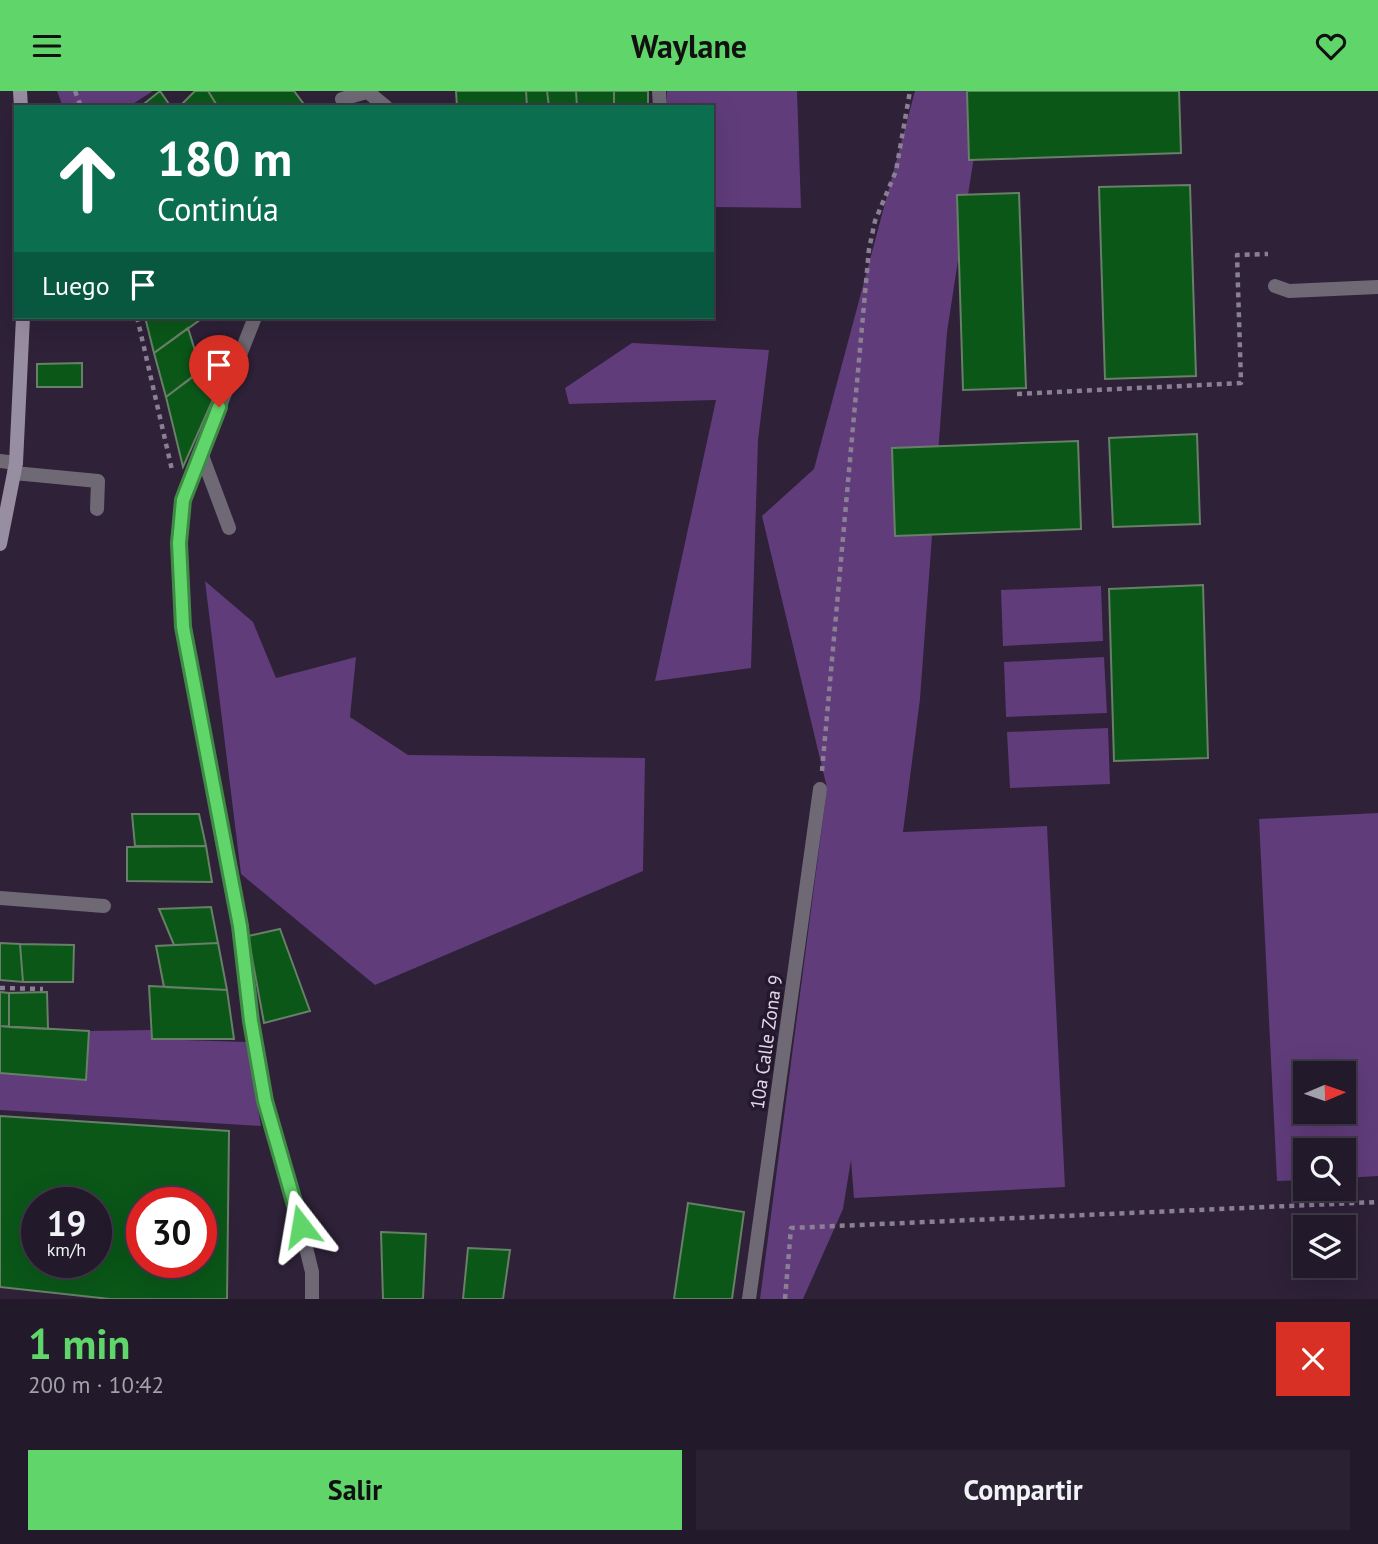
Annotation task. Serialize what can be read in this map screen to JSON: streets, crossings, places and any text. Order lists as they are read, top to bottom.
{
  "streets": {
    "street": ["10a Calle Zona 9"]
  },
  "north": "right",
  "page": {
    "header": "Waylane",
    "turn": ["180 m", "Continúa"],
    "then": "Luego",
    "speed": "19 km/h",
    "limit": "30",
    "heading": ["1 min", "200 m · 10:42"],
    "buttons": ["Salir", "Compartir"]
  }
}
